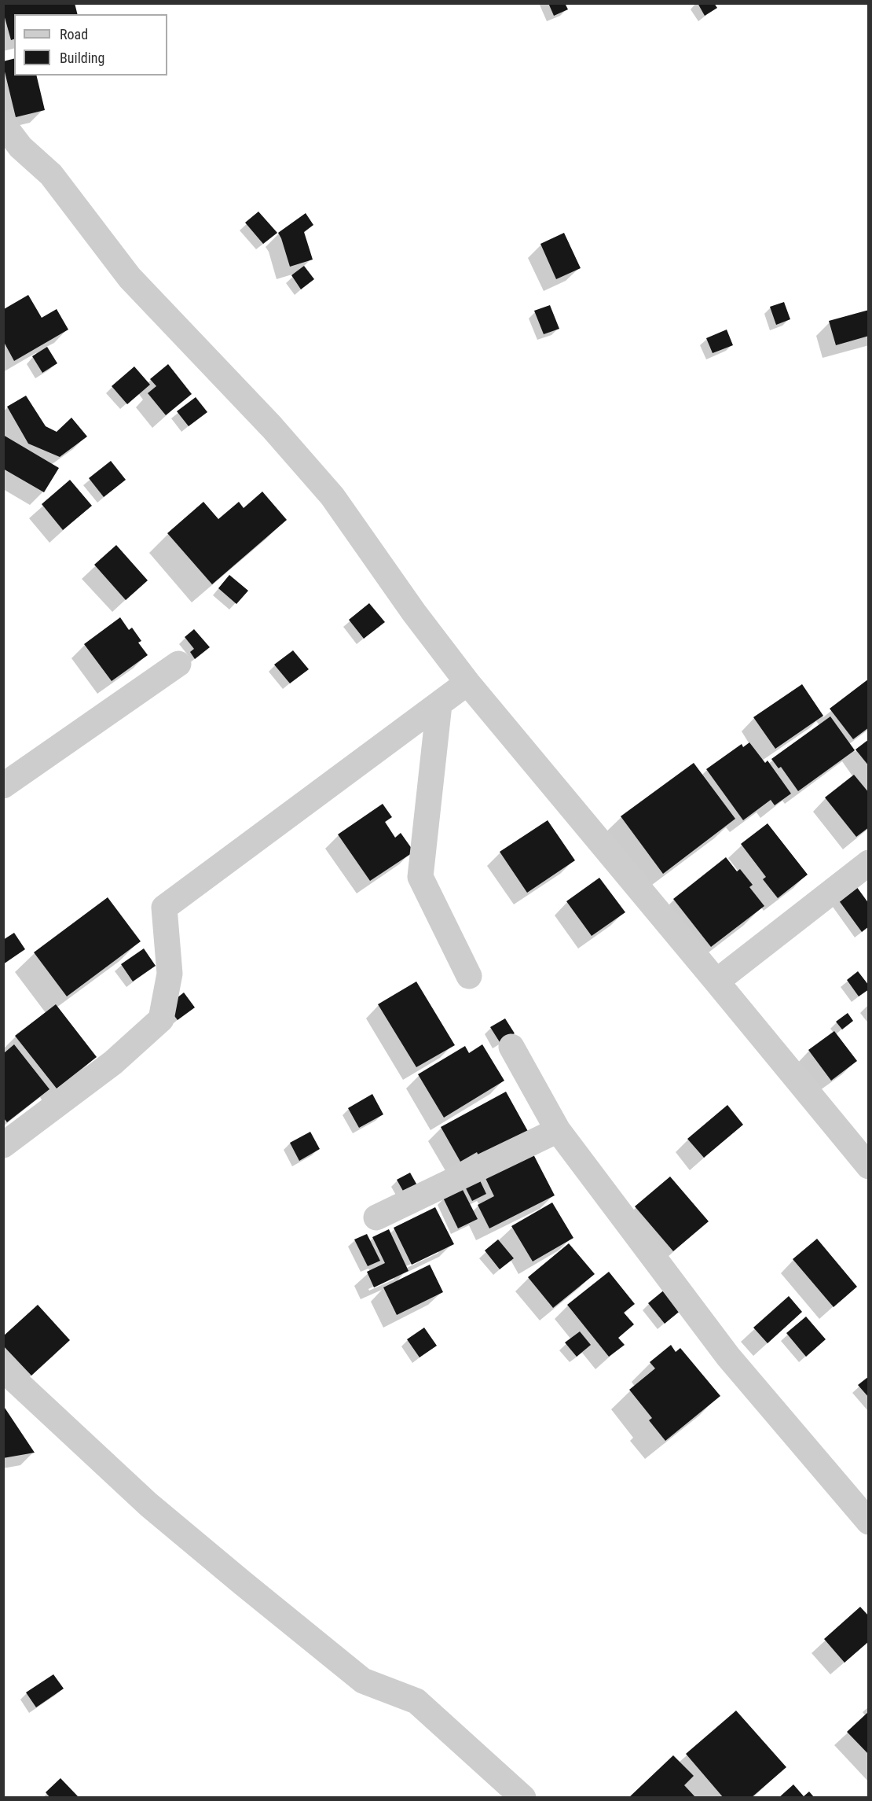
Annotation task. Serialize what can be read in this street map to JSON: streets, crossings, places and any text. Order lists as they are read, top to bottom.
{
  "legend": ["Road", "Building"]
}
